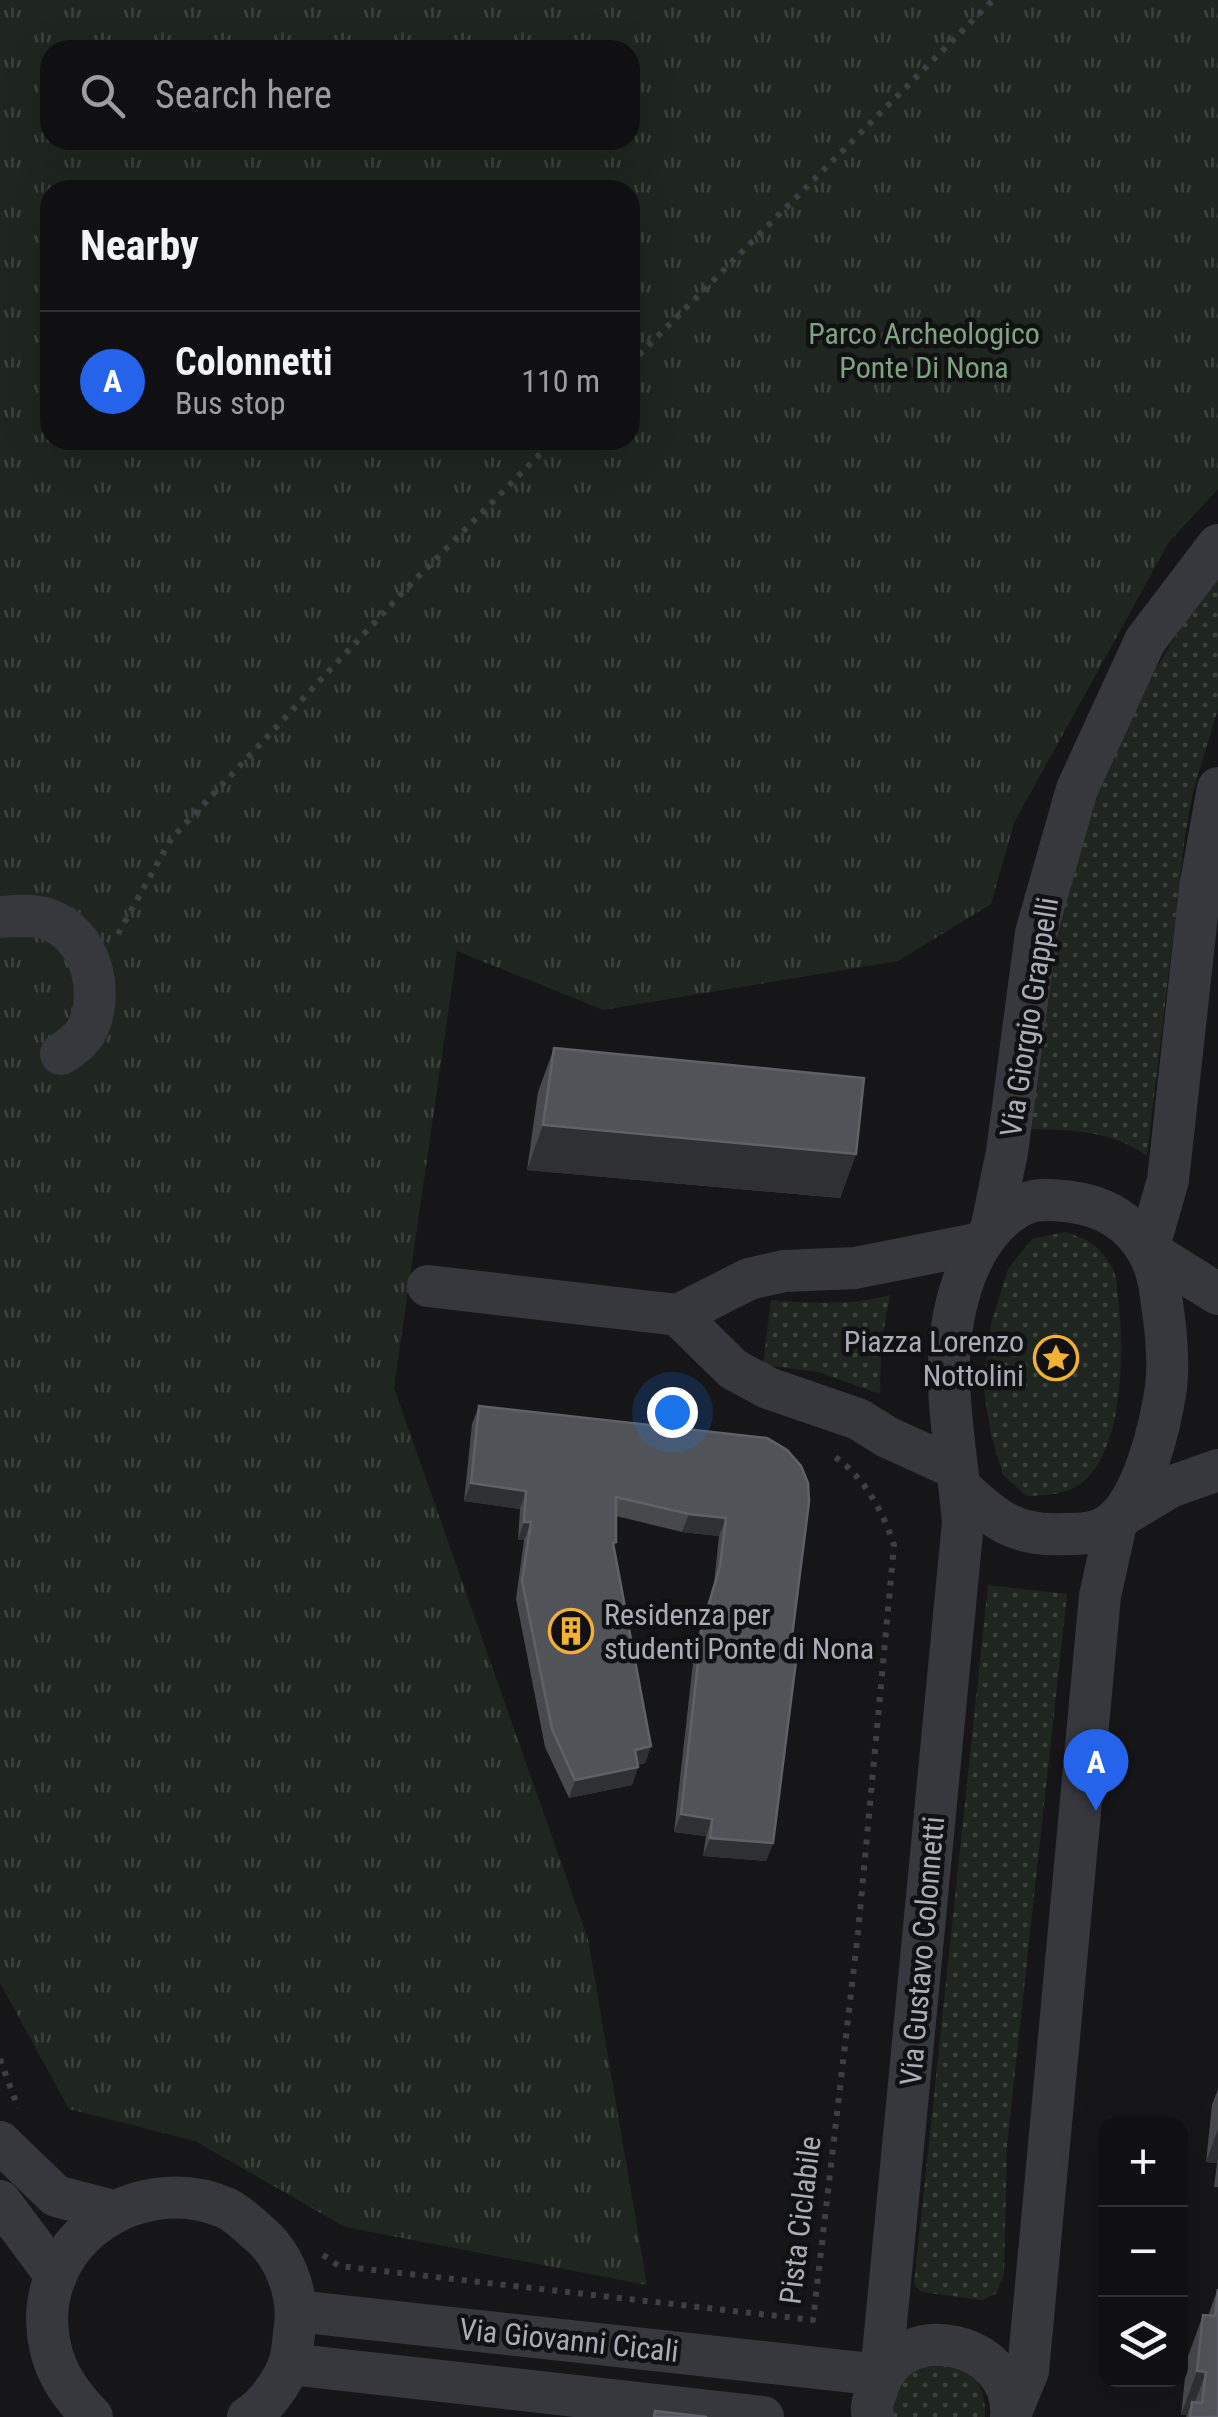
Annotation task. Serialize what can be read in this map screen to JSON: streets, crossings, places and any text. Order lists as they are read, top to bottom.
{
  "streets": {
    "street": ["Via Giorgio Grappelli", "Via Gustavo Colonnetti", "Via Giovanni Cicali"],
    "path": ["Pista Ciclabile"]
  },
  "crossings": [
    ["Via Giorgio Grappelli", "Via Gustavo Colonnetti"],
    ["Via Gustavo Colonnetti", "Via Giovanni Cicali"]
  ],
  "parks": ["Parco Archeologico Ponte Di Nona"],
  "places": {
    "place": ["Piazza Lorenzo Nottolini"],
    "building": ["Residenza per studenti Ponte di Nona"]
  },
  "page": {
    "search": "Search here",
    "heading": "Nearby",
    "list": [
      {
        "mark": "A",
        "name": "Colonnetti",
        "note": "Bus stop",
        "value": "110 m"
      }
    ],
    "pins": "A",
    "map_buttons": ["+", "−"]
  }
}
